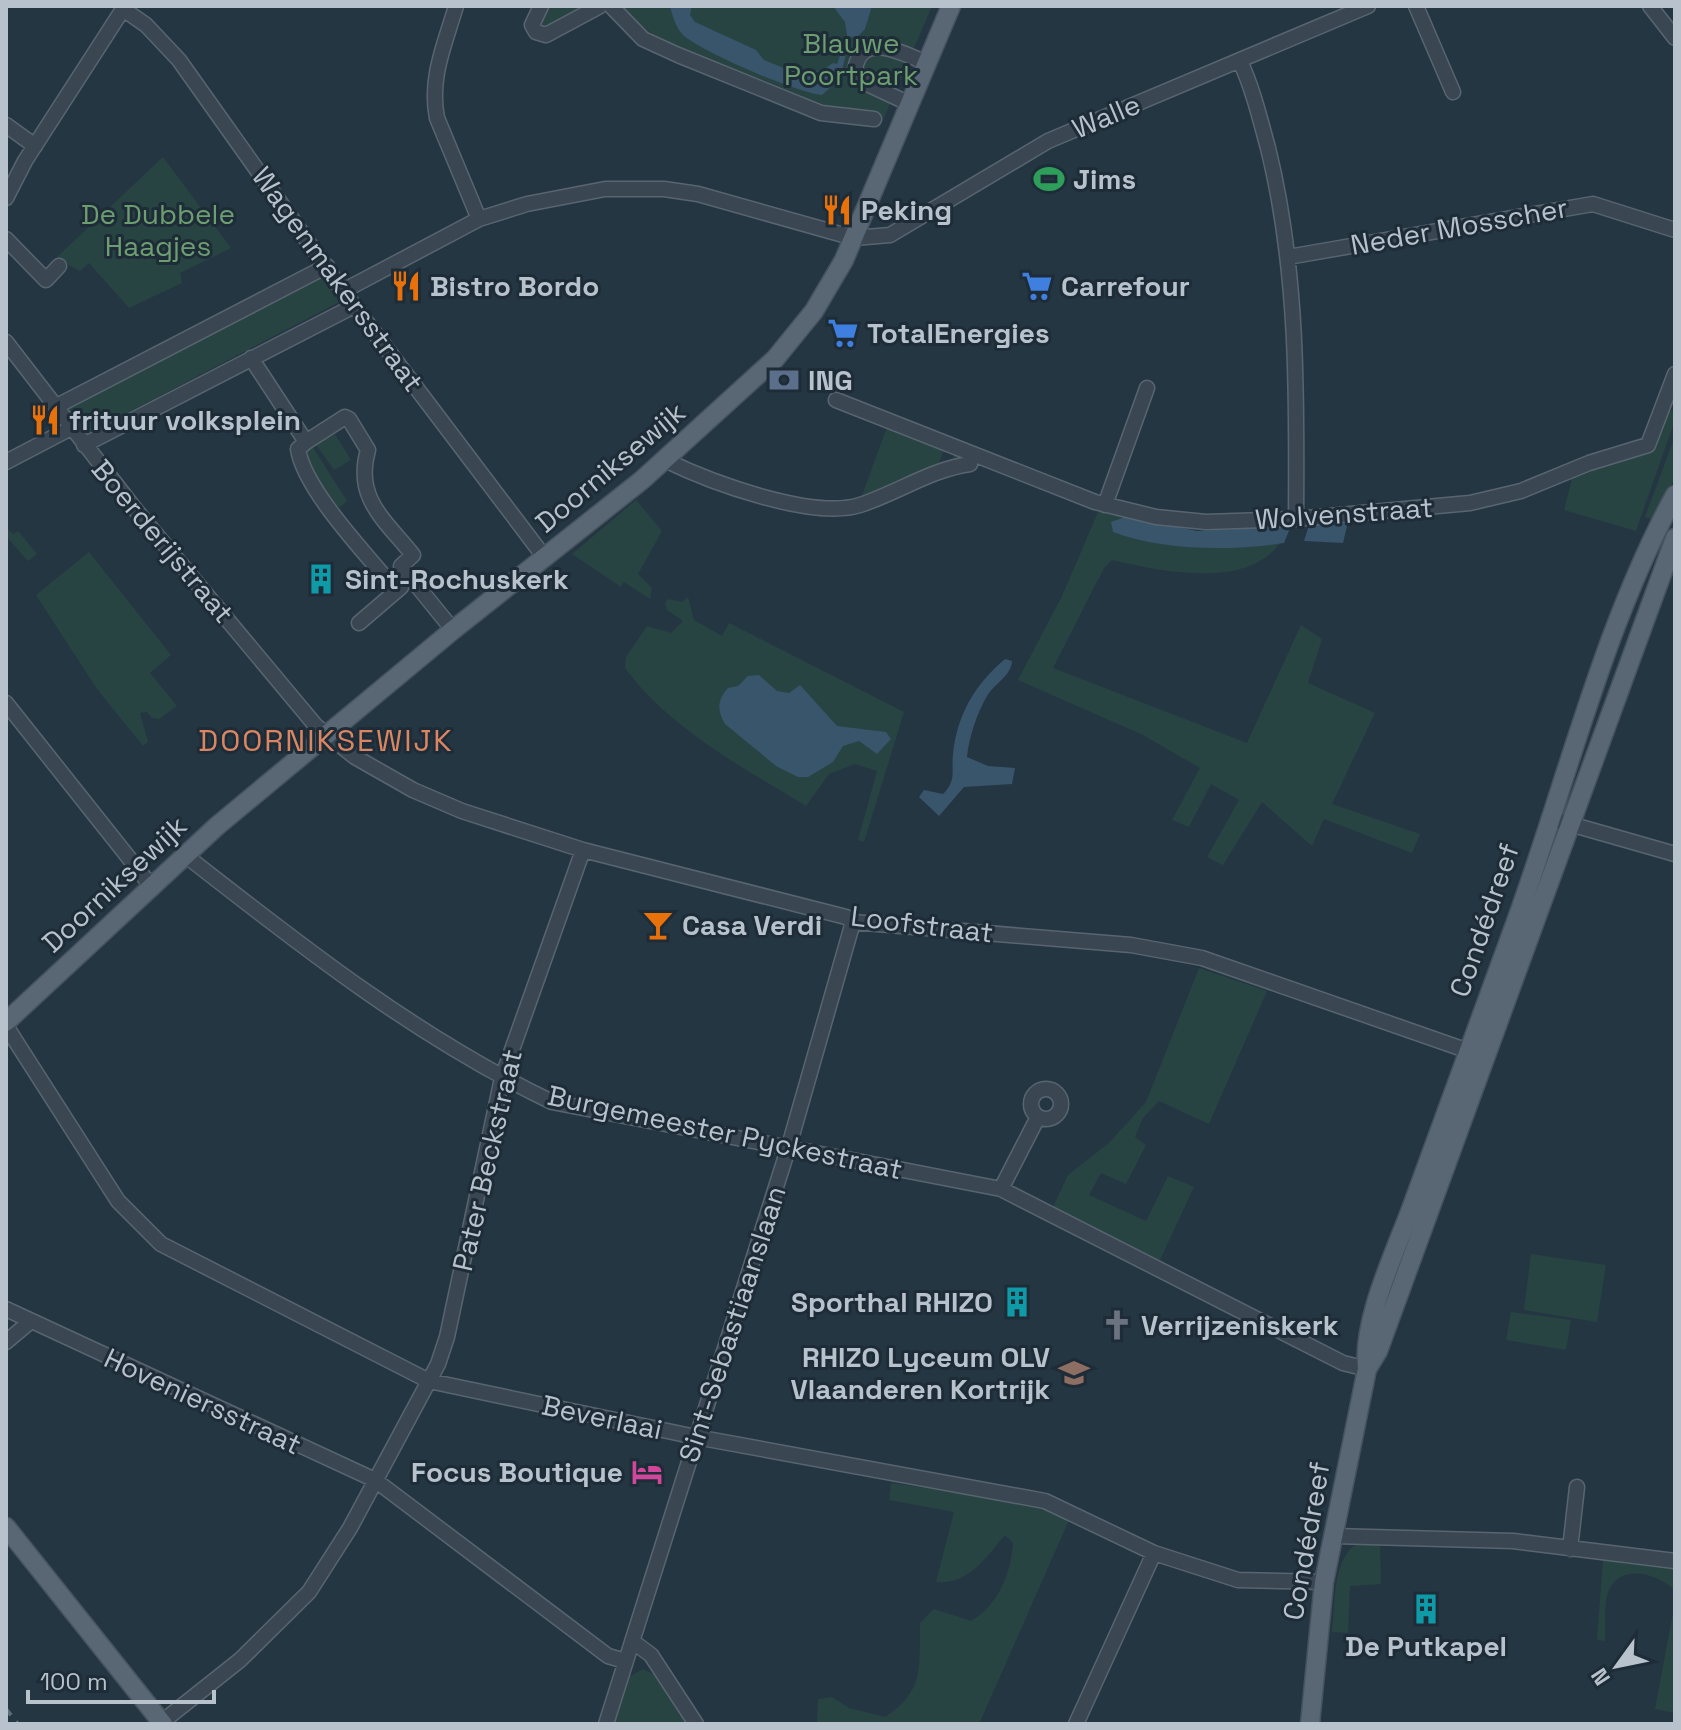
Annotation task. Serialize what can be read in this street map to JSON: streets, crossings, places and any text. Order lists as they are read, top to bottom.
{
  "streets": {
    "main road": ["Doorniksewijk", "Condédreef"],
    "street": [
      "Walle",
      "Neder Mosscher",
      "Wagenmakersstraat",
      "Wolvenstraat",
      "Boerderijstraat",
      "Loofstraat",
      "Burgemeester Pyckestraat",
      "Pater Beckstraat",
      "Sint-Sebastiaanslaan",
      "Hoveniersstraat",
      "Beverlaai"
    ]
  },
  "crossings": [
    ["Walle", "Doorniksewijk"],
    ["Wagenmakersstraat", "Doorniksewijk"],
    ["Doorniksewijk", "Boerderijstraat"],
    ["Doorniksewijk", "Loofstraat"],
    ["Doorniksewijk", "Burgemeester Pyckestraat"],
    ["Doorniksewijk", "Beverlaai"],
    ["Boerderijstraat", "Loofstraat"],
    ["Condédreef", "Loofstraat"],
    ["Condédreef", "Burgemeester Pyckestraat"],
    ["Condédreef", "Beverlaai"],
    ["Loofstraat", "Pater Beckstraat"],
    ["Loofstraat", "Sint-Sebastiaanslaan"],
    ["Burgemeester Pyckestraat", "Pater Beckstraat"],
    ["Burgemeester Pyckestraat", "Sint-Sebastiaanslaan"],
    ["Pater Beckstraat", "Hoveniersstraat"],
    ["Pater Beckstraat", "Beverlaai"],
    ["Sint-Sebastiaanslaan", "Hoveniersstraat"],
    ["Sint-Sebastiaanslaan", "Beverlaai"]
  ],
  "districts": ["DOORNIKSEWIJK"],
  "parks": ["Blauwe Poortpark", "De Dubbele Haagjes"],
  "places": {
    "sports": ["Jims"],
    "restaurant": ["Peking", "Bistro Bordo", "frituur volksplein"],
    "supermarket": ["Carrefour", "TotalEnergies"],
    "bank": ["ING"],
    "building": ["Sint-Rochuskerk", "Sporthal RHIZO", "De Putkapel"],
    "bar": ["Casa Verdi"],
    "church": ["Verrijzeniskerk"],
    "school or university": ["RHIZO Lyceum OLV Vlaanderen Kortrijk"],
    "hotel": ["Focus Boutique"]
  },
  "scale_bar": "100 m",
  "north": "bottom left"
}
